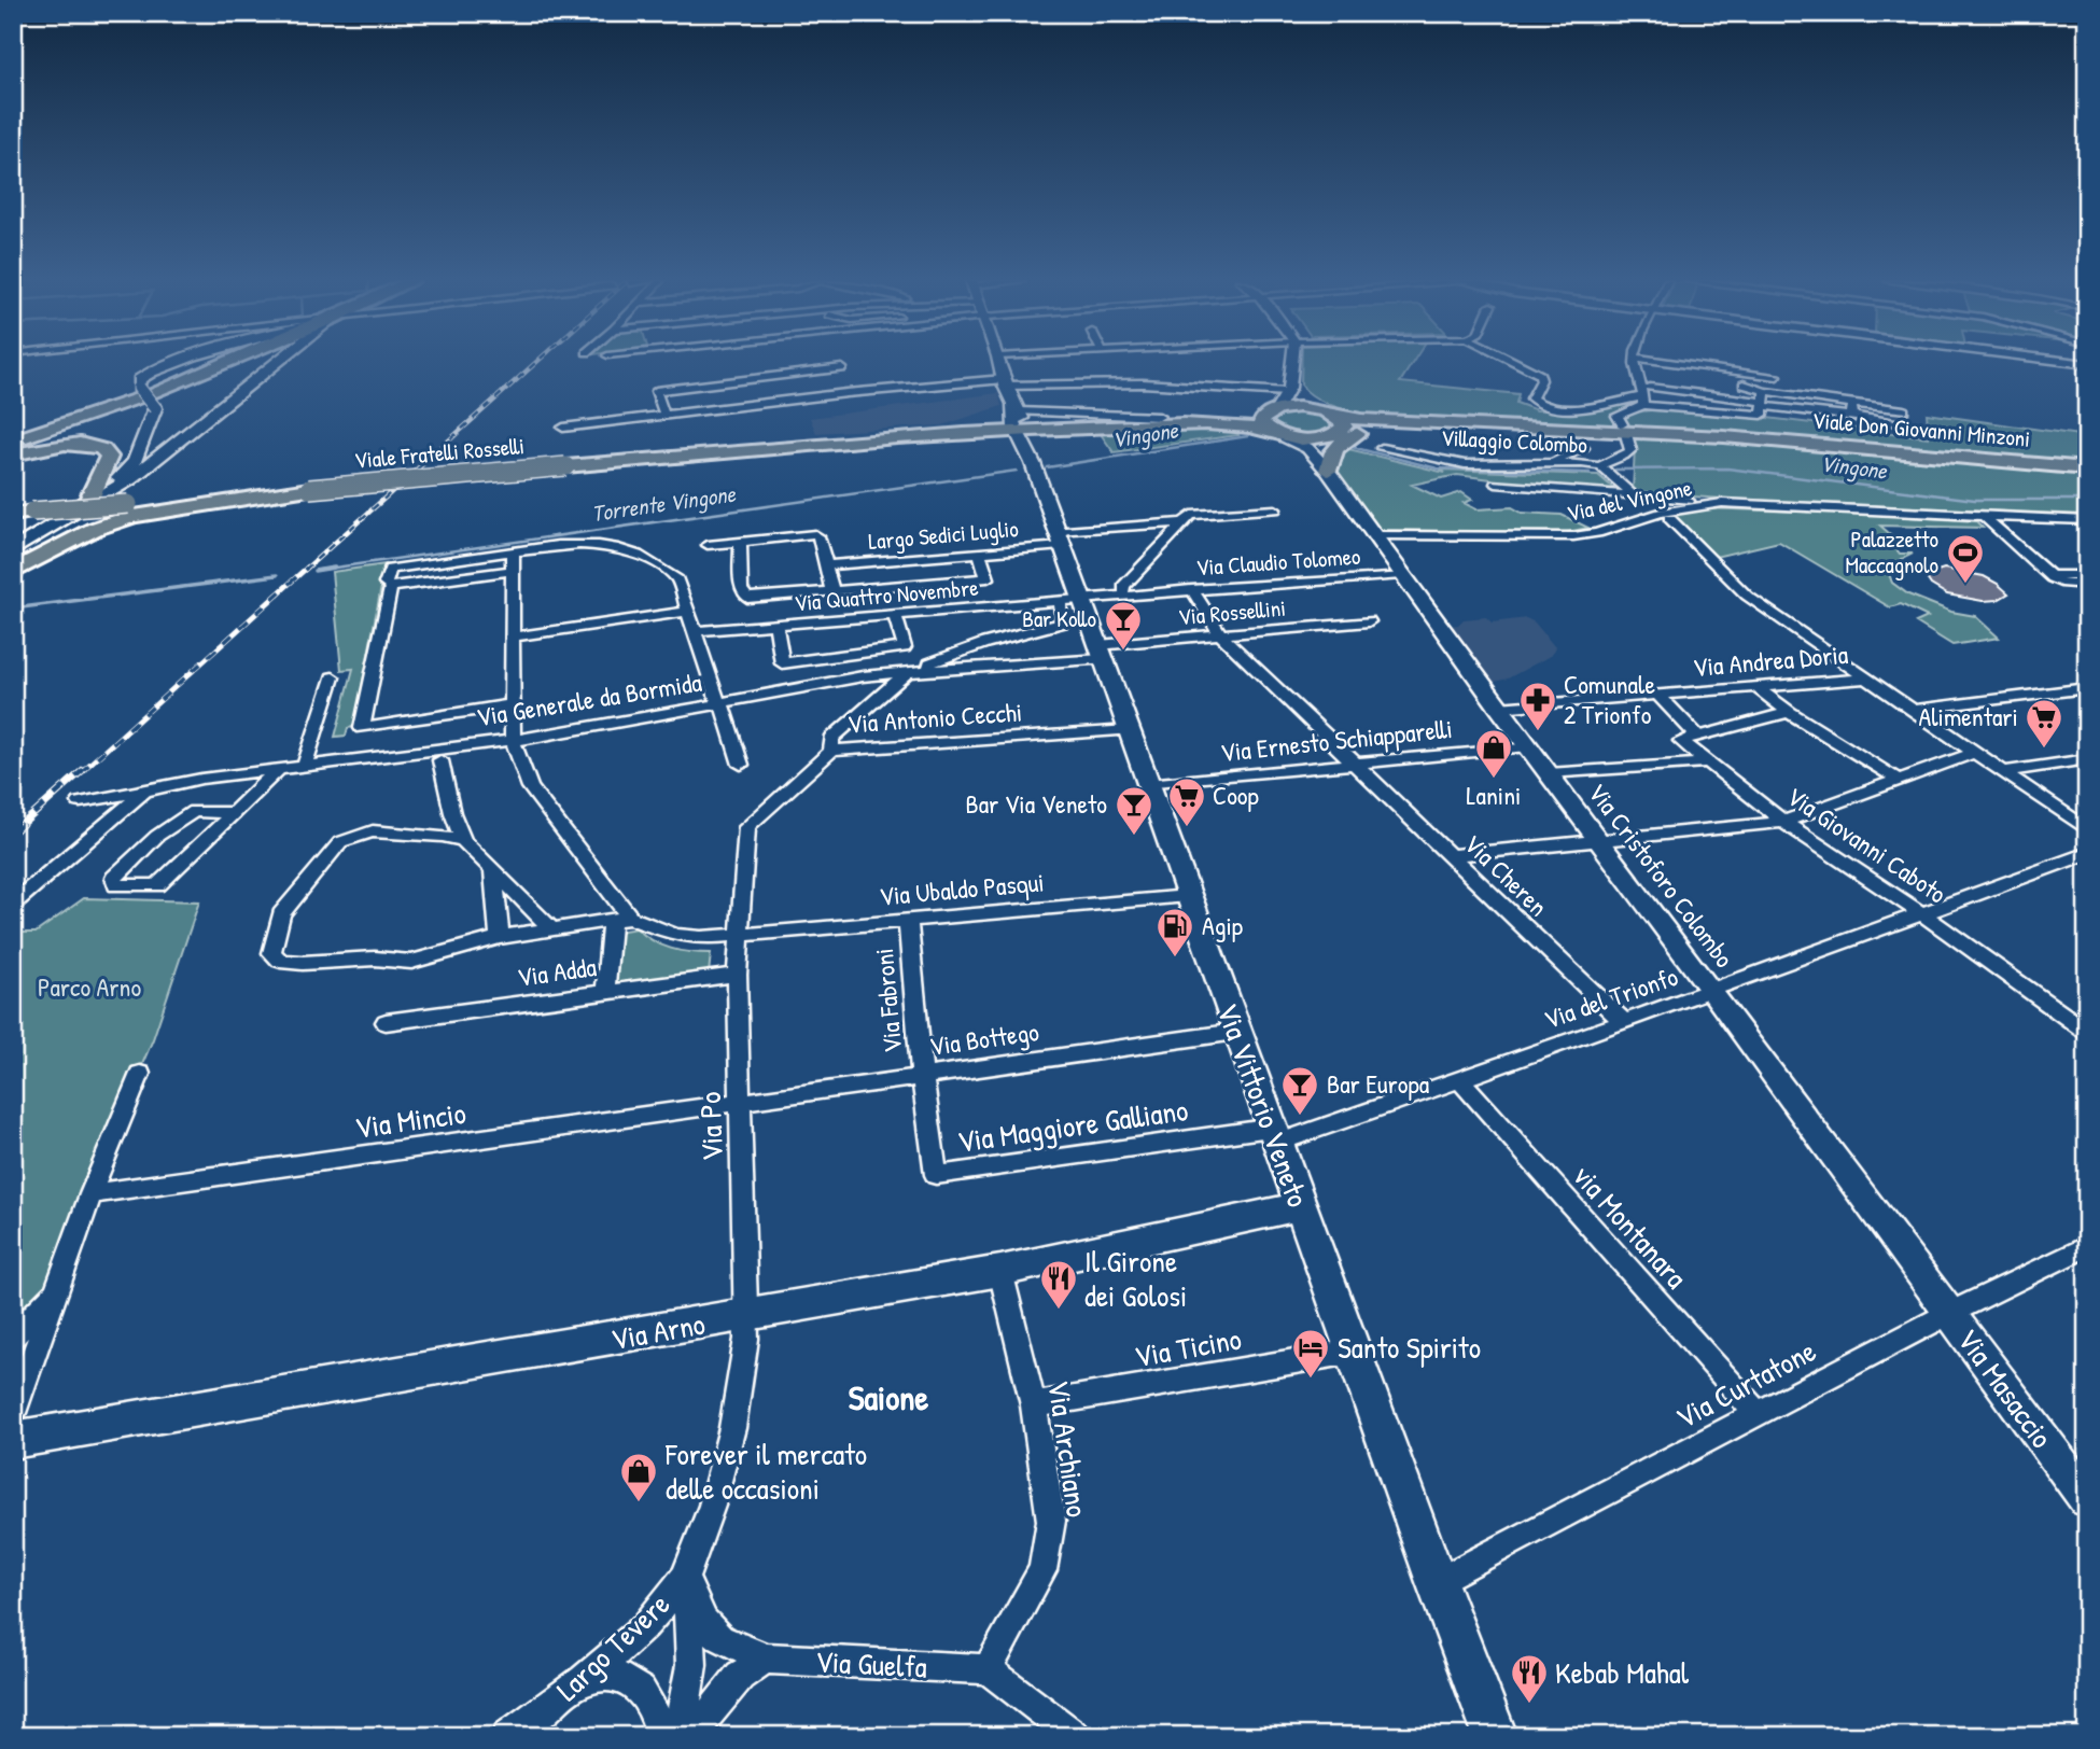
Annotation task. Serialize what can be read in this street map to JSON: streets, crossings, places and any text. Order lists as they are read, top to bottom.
{
  "streets": {
    "main road": [
      "Viale Don Giovanni Minzoni",
      "Viale Fratelli Rosselli",
      "Via Vittorio Veneto",
      "Via Arno"
    ],
    "street": [
      "Villaggio Colombo",
      "Via del Vingone",
      "Largo Sedici Luglio",
      "Via Claudio Tolomeo",
      "Via Quattro Novembre",
      "Via Rossellini",
      "Via Andrea Doria",
      "Via Generale da Bormida",
      "Via Antonio Cecchi",
      "Via Ernesto Schiapparelli",
      "Via Giovanni Caboto",
      "Via Cheren",
      "Via Cristoforo Colombo",
      "Via Ubaldo Pasqui",
      "Via Adda",
      "Via del Trionfo",
      "Via Fabroni",
      "Via Bottego",
      "Via Mincio",
      "Via Maggiore Galliano",
      "Via Po",
      "via Montanara",
      "Via Ticino",
      "Via Curtatone",
      "Via Masaccio",
      "Via Archiano",
      "Largo Tevere",
      "Via Guelfa"
    ]
  },
  "crossings": [
    ["Viale Fratelli Rosselli", "Via Vittorio Veneto"],
    ["Via del Vingone", "Via Cristoforo Colombo"],
    ["Largo Sedici Luglio", "Via Vittorio Veneto"],
    ["Via Claudio Tolomeo", "Via Quattro Novembre"],
    ["Via Claudio Tolomeo", "Via Cheren"],
    ["Via Claudio Tolomeo", "Via Cristoforo Colombo"],
    ["Via Claudio Tolomeo", "Via Vittorio Veneto"],
    ["Via Quattro Novembre", "Via Vittorio Veneto"],
    ["Via Rossellini", "Via Generale da Bormida"],
    ["Via Rossellini", "Via Cheren"],
    ["Via Rossellini", "Via Vittorio Veneto"],
    ["Via Andrea Doria", "Via Cristoforo Colombo"],
    ["Via Antonio Cecchi", "Via Ubaldo Pasqui"],
    ["Via Antonio Cecchi", "Via Vittorio Veneto"],
    ["Via Antonio Cecchi", "Via Po"],
    ["Via Ernesto Schiapparelli", "Via Cheren"],
    ["Via Ernesto Schiapparelli", "Via Cristoforo Colombo"],
    ["Via Ernesto Schiapparelli", "Via Vittorio Veneto"],
    ["Via Giovanni Caboto", "Via del Trionfo"],
    ["Via Cheren", "Via del Trionfo"],
    ["Via Cristoforo Colombo", "Via del Trionfo"],
    ["Via Cristoforo Colombo", "Via Curtatone"],
    ["Via Cristoforo Colombo", "Via Masaccio"],
    ["Via Ubaldo Pasqui", "Via Fabroni"],
    ["Via Ubaldo Pasqui", "Via Vittorio Veneto"],
    ["Via Ubaldo Pasqui", "Via Po"],
    ["Via Adda", "Via Po"],
    ["Via del Trionfo", "Via Vittorio Veneto"],
    ["Via del Trionfo", "Via Maggiore Galliano"],
    ["Via del Trionfo", "via Montanara"],
    ["Via Fabroni", "Via Bottego"],
    ["Via Fabroni", "Via Maggiore Galliano"],
    ["Via Bottego", "Via Vittorio Veneto"],
    ["Via Bottego", "Via Mincio"],
    ["Via Bottego", "Via Maggiore Galliano"],
    ["Via Bottego", "Via Po"],
    ["Via Vittorio Veneto", "Via Maggiore Galliano"],
    ["Via Vittorio Veneto", "Via Arno"],
    ["Via Vittorio Veneto", "Via Ticino"],
    ["Via Vittorio Veneto", "Via Curtatone"],
    ["Via Mincio", "Via Po"],
    ["Via Po", "Via Arno"],
    ["Via Po", "Largo Tevere"],
    ["via Montanara", "Via Curtatone"],
    ["Via Arno", "Via Archiano"],
    ["Via Ticino", "Via Archiano"],
    ["Via Curtatone", "Via Masaccio"],
    ["Via Archiano", "Via Guelfa"],
    ["Largo Tevere", "Via Guelfa"]
  ],
  "districts": ["Saione"],
  "water": ["Vingone", "Torrente Vingone"],
  "parks": ["Parco Arno"],
  "places": {
    "sports": ["Palazzetto Maccagnolo"],
    "bar": ["Bar Kollo", "Bar Via Veneto", "Bar Europa"],
    "pharmacy": ["Comunale 2 Trionfo"],
    "supermarket": ["Alimentari", "Coop"],
    "shop": ["Lanini", "Forever il mercato delle occasioni"],
    "fuel station": ["Agip"],
    "restaurant": ["Il Girone dei Golosi", "Kebab Mahal"],
    "hotel": ["Santo Spirito"]
  }
}
